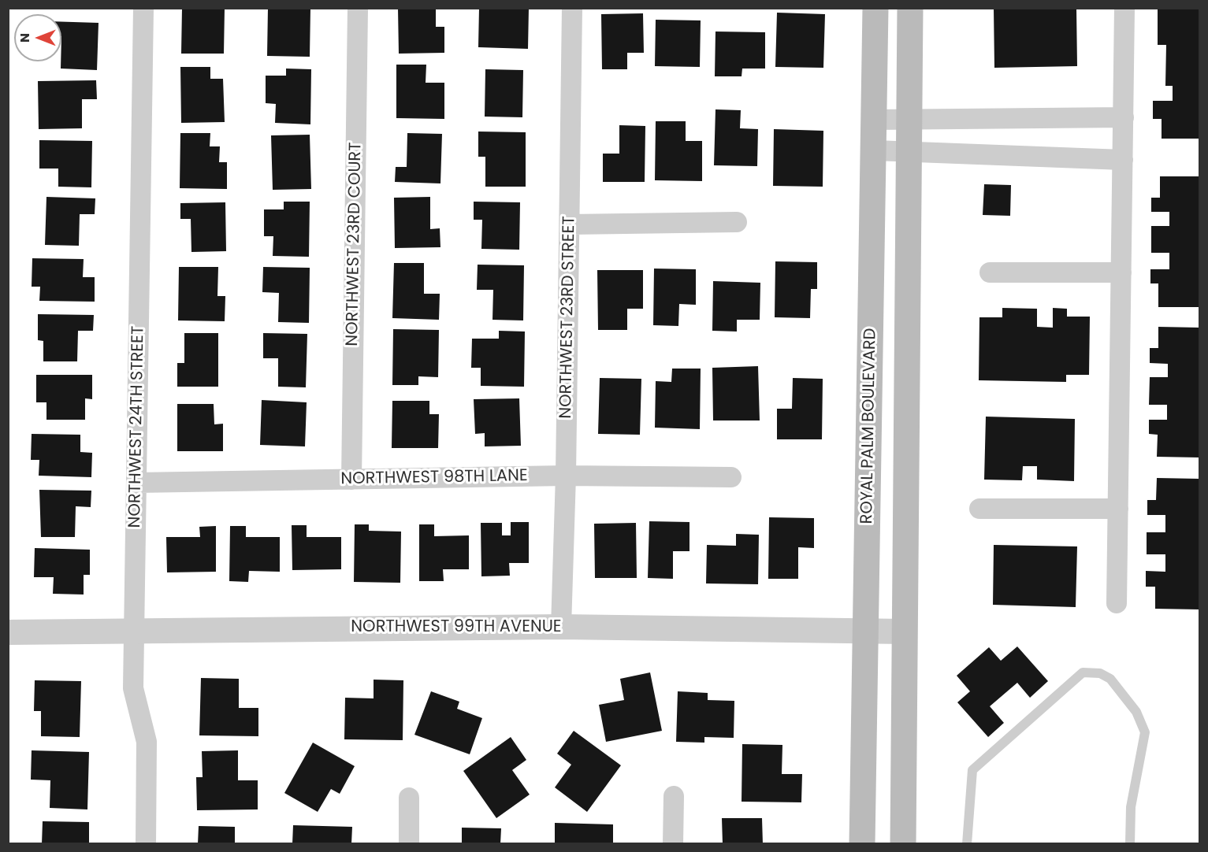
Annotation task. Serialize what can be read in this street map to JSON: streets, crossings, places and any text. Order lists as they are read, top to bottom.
{
  "streets": {
    "main road": ["ROYAL PALM BOULEVARD"],
    "street": [
      "NORTHWEST 23RD COURT",
      "NORTHWEST 23RD STREET",
      "NORTHWEST 24TH STREET",
      "NORTHWEST 98TH LANE",
      "NORTHWEST 99TH AVENUE"
    ]
  },
  "crossings": [
    ["NORTHWEST 23RD COURT", "NORTHWEST 98TH LANE"],
    ["NORTHWEST 23RD STREET", "NORTHWEST 98TH LANE"],
    ["NORTHWEST 23RD STREET", "NORTHWEST 99TH AVENUE"],
    ["ROYAL PALM BOULEVARD", "NORTHWEST 99TH AVENUE"],
    ["NORTHWEST 24TH STREET", "NORTHWEST 98TH LANE"],
    ["NORTHWEST 24TH STREET", "NORTHWEST 99TH AVENUE"]
  ],
  "north": "left"
}
